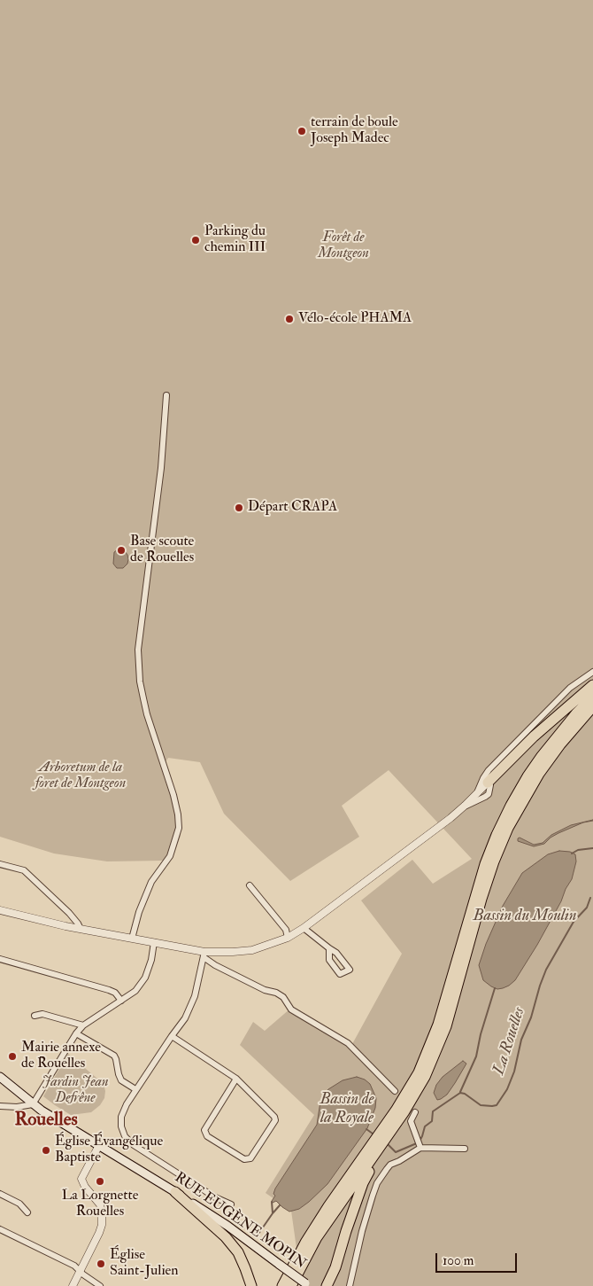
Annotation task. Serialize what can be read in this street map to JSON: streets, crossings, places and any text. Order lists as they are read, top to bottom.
{
  "streets": {
    "main road": ["RUE EUGÈNE MOPIN"]
  },
  "districts": ["Rouelles"],
  "water": ["Bassin du Moulin", "La Rouelles", "Bassin de la Royale"],
  "parks": ["Forêt de Montgeon", "Arboretum de la foret de Montgeon", "Jardin Jean Defrêne"],
  "places": [
    "terrain de boule Joseph Madec",
    "Parking du chemin III",
    "Vélo-école PHAMA",
    "Départ CRAPA",
    "Base scoute de Rouelles",
    "Mairie annexe de Rouelles",
    "Église Évangélique Baptiste",
    "La Lorgnette Rouelles",
    "Église Saint-Julien"
  ],
  "scale_bar": "100 m"
}
